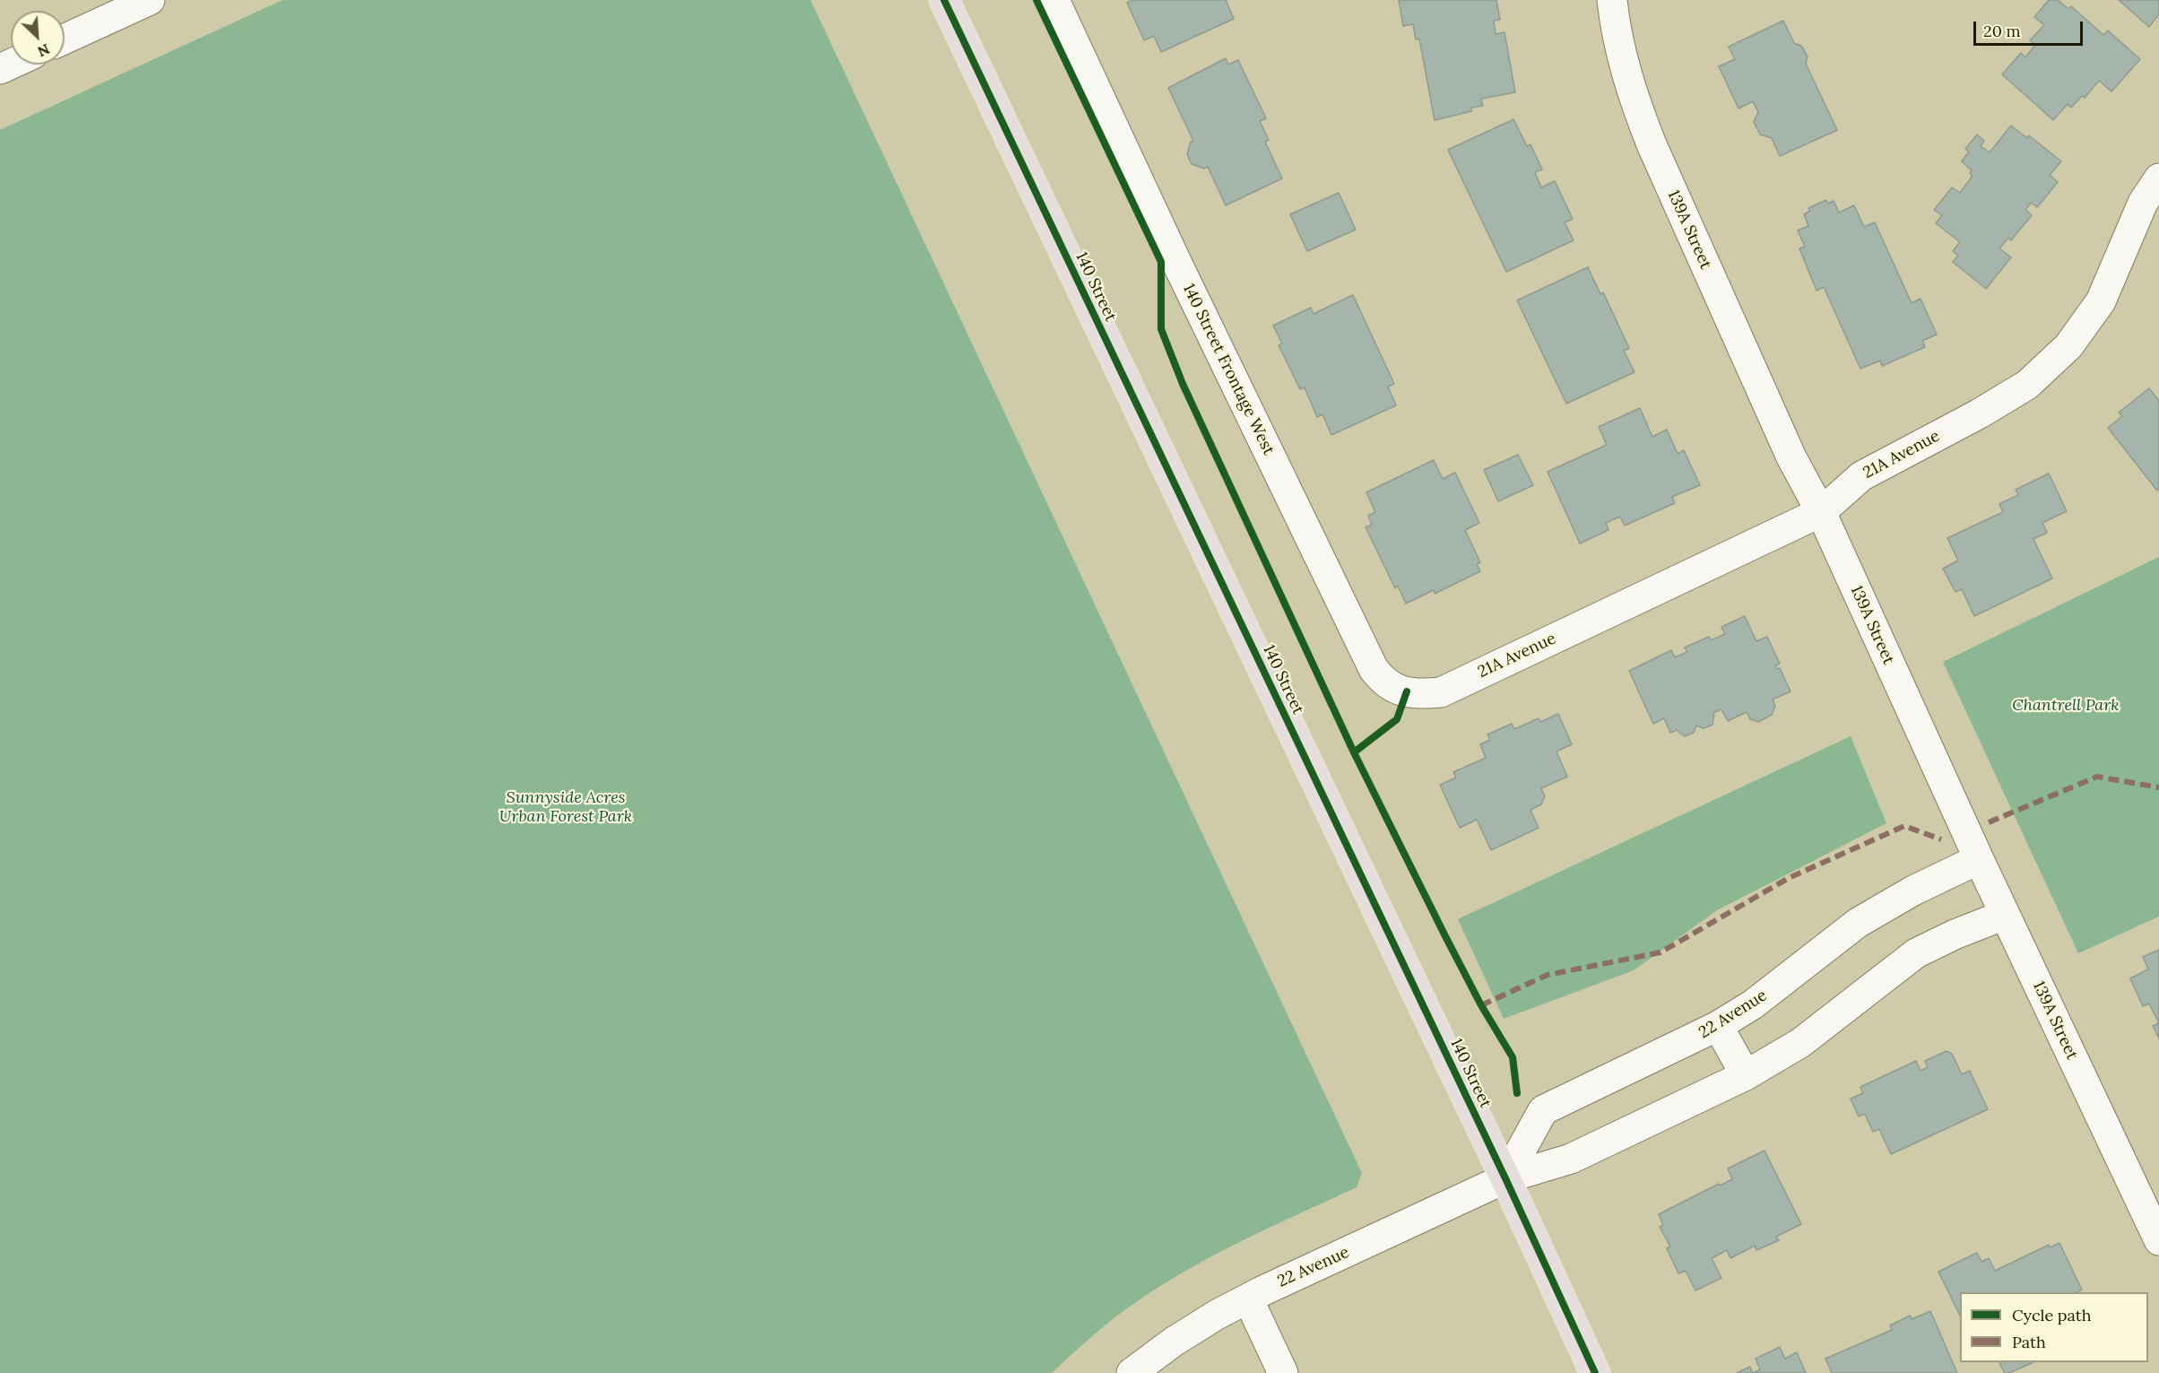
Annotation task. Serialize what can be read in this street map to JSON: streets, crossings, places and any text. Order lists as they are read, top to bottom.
{
  "streets": {
    "main road": ["140 Street"],
    "street": [
      "139A Street",
      "140 Street Frontage West",
      "21A Avenue",
      "22 Avenue"
    ]
  },
  "crossings": [
    ["139A Street", "21A Avenue"],
    ["139A Street", "22 Avenue"],
    ["140 Street", "22 Avenue"],
    ["140 Street Frontage West", "21A Avenue"]
  ],
  "parks": ["Chantrell Park", "Sunnyside Acres Urban Forest Park"],
  "legend": ["Cycle path", "Path"],
  "scale_bar": "20 m",
  "north": "bottom right"
}
